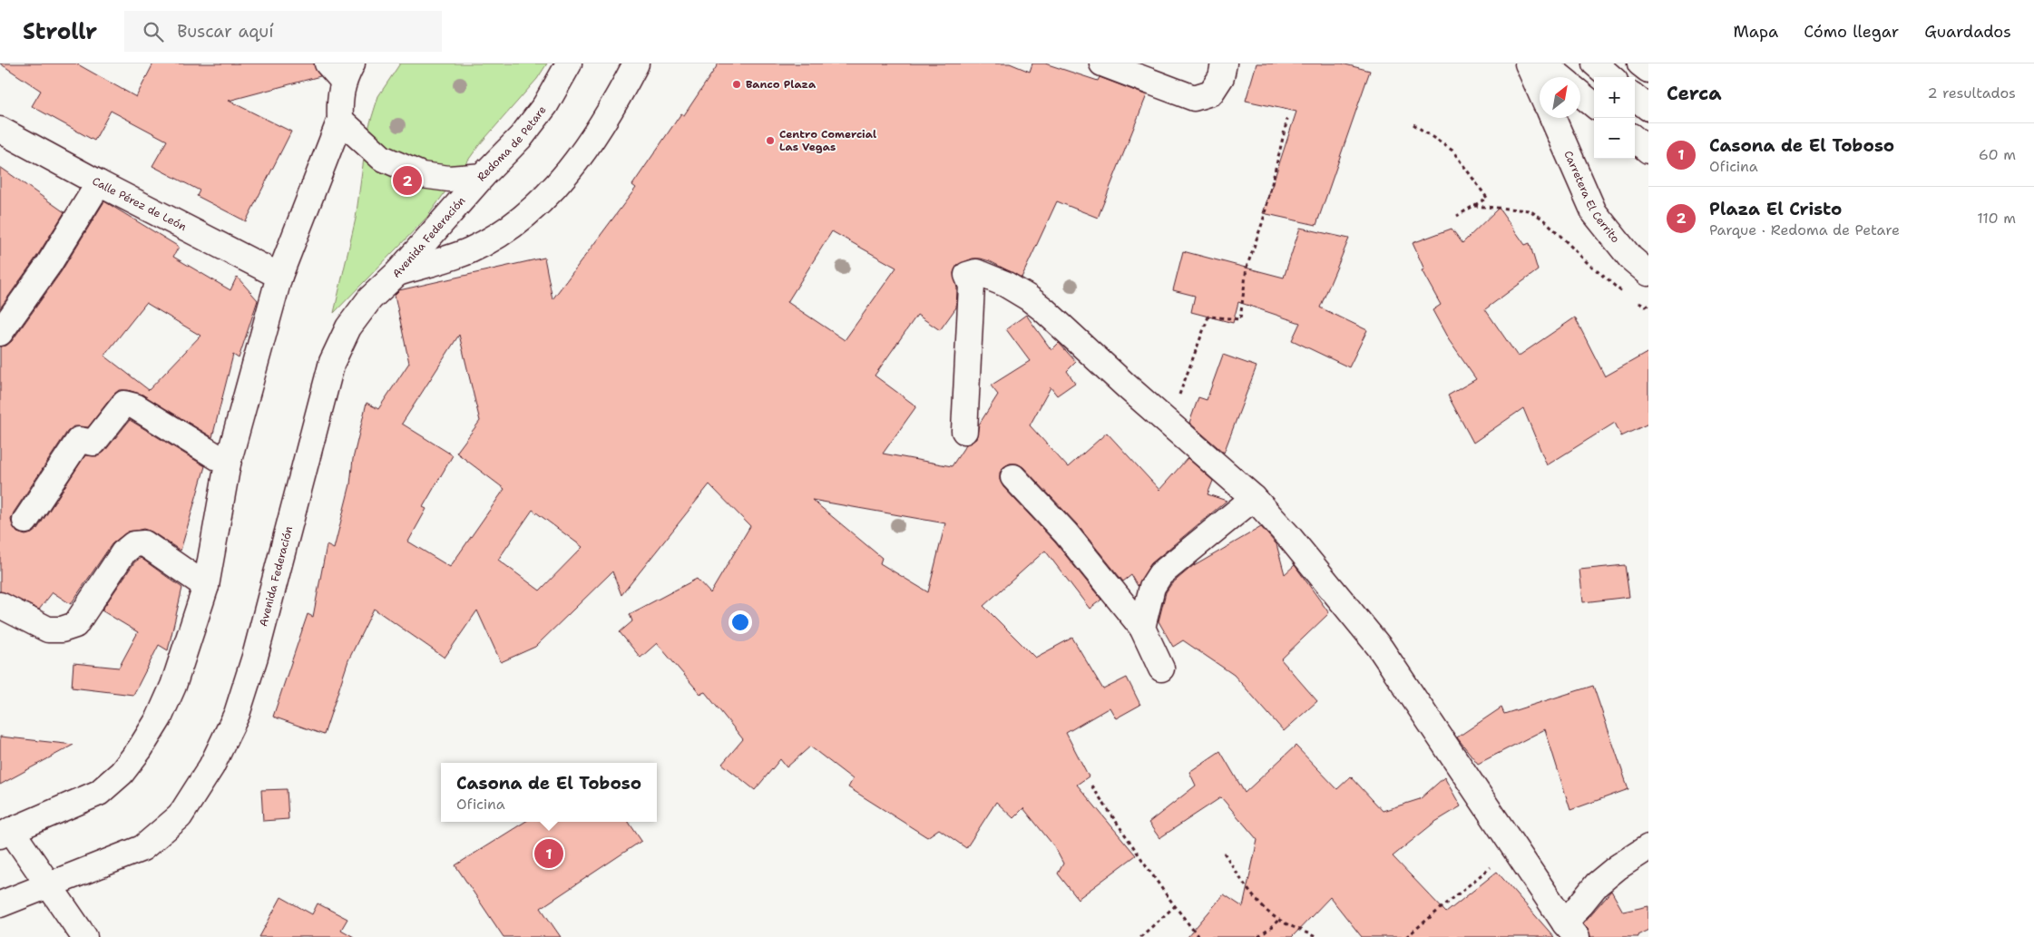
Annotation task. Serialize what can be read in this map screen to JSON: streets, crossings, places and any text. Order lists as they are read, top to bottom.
{
  "streets": {
    "street": [
      "Redoma de Petare",
      "Carretera El Cerrito",
      "Calle Pérez de León",
      "Avenida Federación"
    ]
  },
  "crossings": [
    ["Redoma de Petare", "Avenida Federación"]
  ],
  "places": ["Banco Plaza", "Centro Comercial Las Vegas"],
  "north": "top right",
  "page": {
    "header": "Strollr",
    "search": "Buscar aquí",
    "nav": ["Mapa", "Cómo llegar", "Guardados"],
    "heading": ["Cerca", "2 resultados"],
    "map_buttons": ["+", "−"],
    "list": [
      {
        "mark": "1",
        "name": "Casona de El Toboso",
        "note": "Oficina",
        "value": "60 m"
      },
      {
        "mark": "2",
        "name": "Plaza El Cristo",
        "note": "Parque · Redoma de Petare",
        "value": "110 m"
      }
    ],
    "pins": ["2", "1"],
    "popup": ["Casona de El Toboso", "Oficina"]
  }
}
